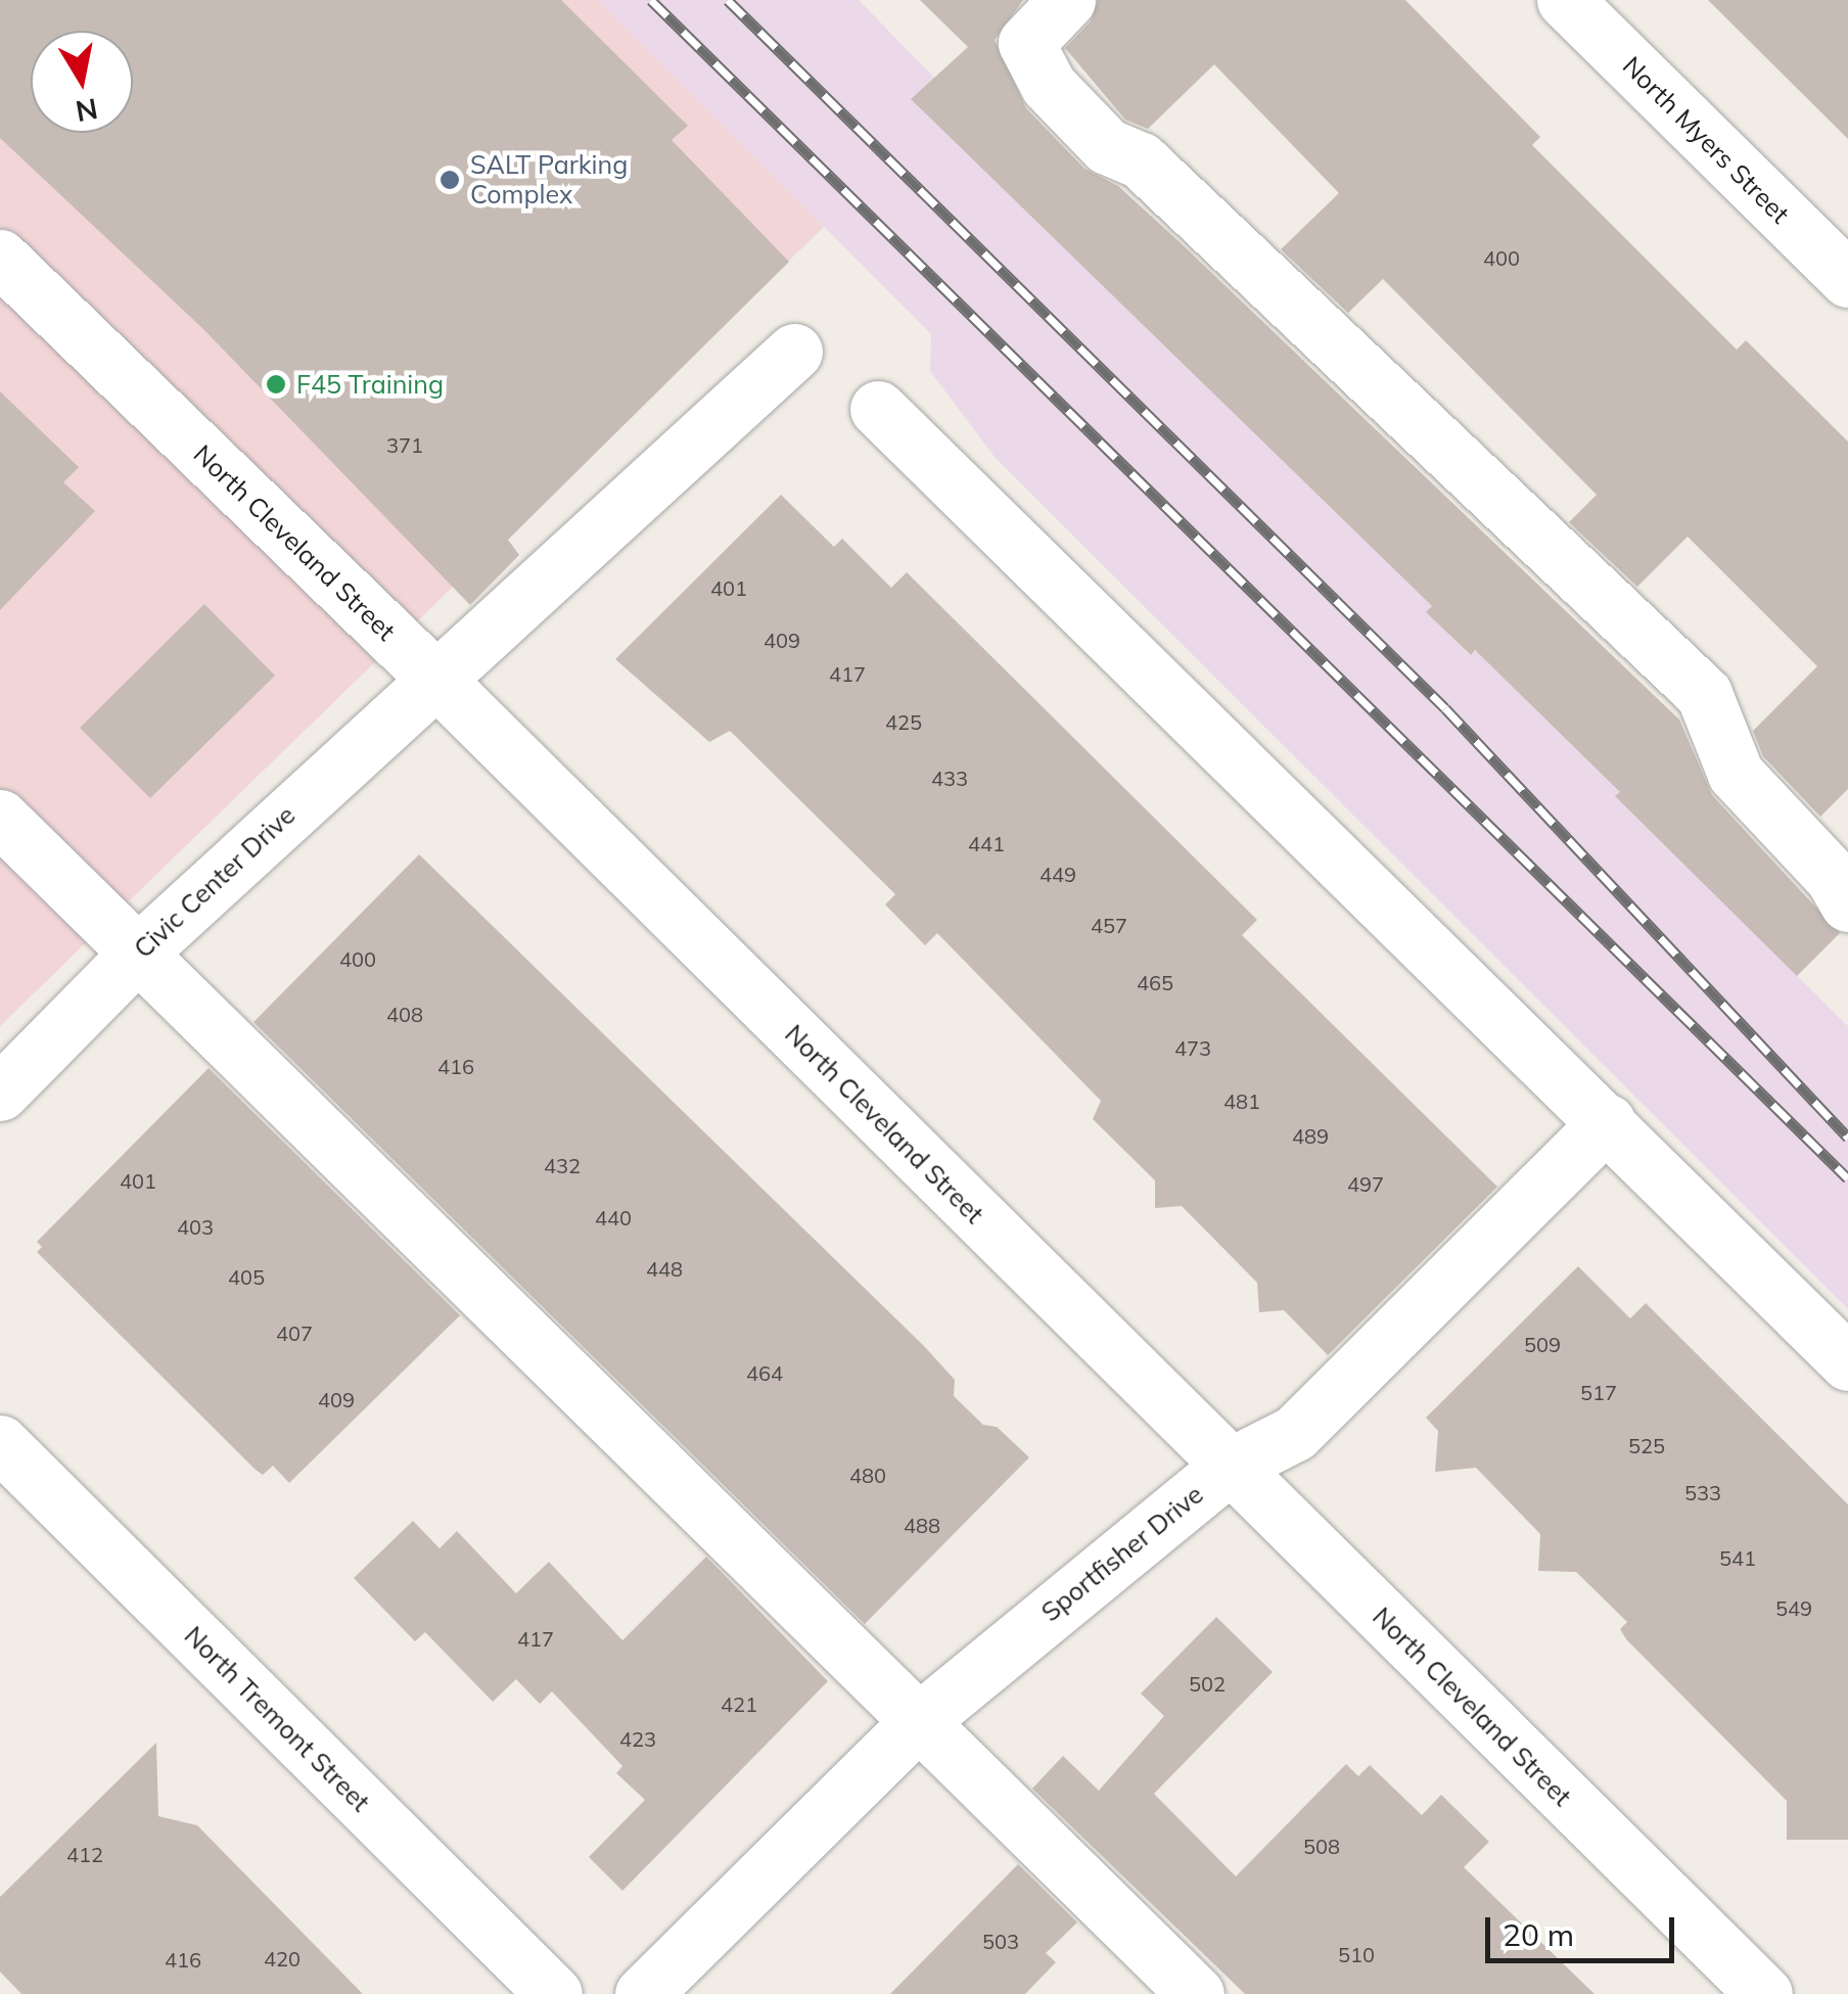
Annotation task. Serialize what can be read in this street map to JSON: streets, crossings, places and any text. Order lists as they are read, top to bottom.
{
  "streets": {
    "street": [
      "North Myers Street",
      "North Cleveland Street",
      "Civic Center Drive",
      "Sportfisher Drive",
      "North Tremont Street"
    ]
  },
  "crossings": [
    ["North Cleveland Street", "Civic Center Drive"],
    ["North Cleveland Street", "Sportfisher Drive"]
  ],
  "places": ["SALT Parking Complex", "F45 Training"],
  "house_numbers": [
    "400",
    "371",
    "401",
    "409",
    "417",
    "425",
    "433",
    "441",
    "449",
    "457",
    "400",
    "465",
    "408",
    "473",
    "416",
    "481",
    "489",
    "432",
    "401",
    "497",
    "440",
    "403",
    "448",
    "405",
    "407",
    "509",
    "464",
    "517",
    "409",
    "525",
    "480",
    "533",
    "488",
    "541",
    "549",
    "417",
    "502",
    "421",
    "423",
    "508",
    "412",
    "503",
    "510",
    "420",
    "416"
  ],
  "scale_bar": "20 m",
  "north": "bottom"
}
